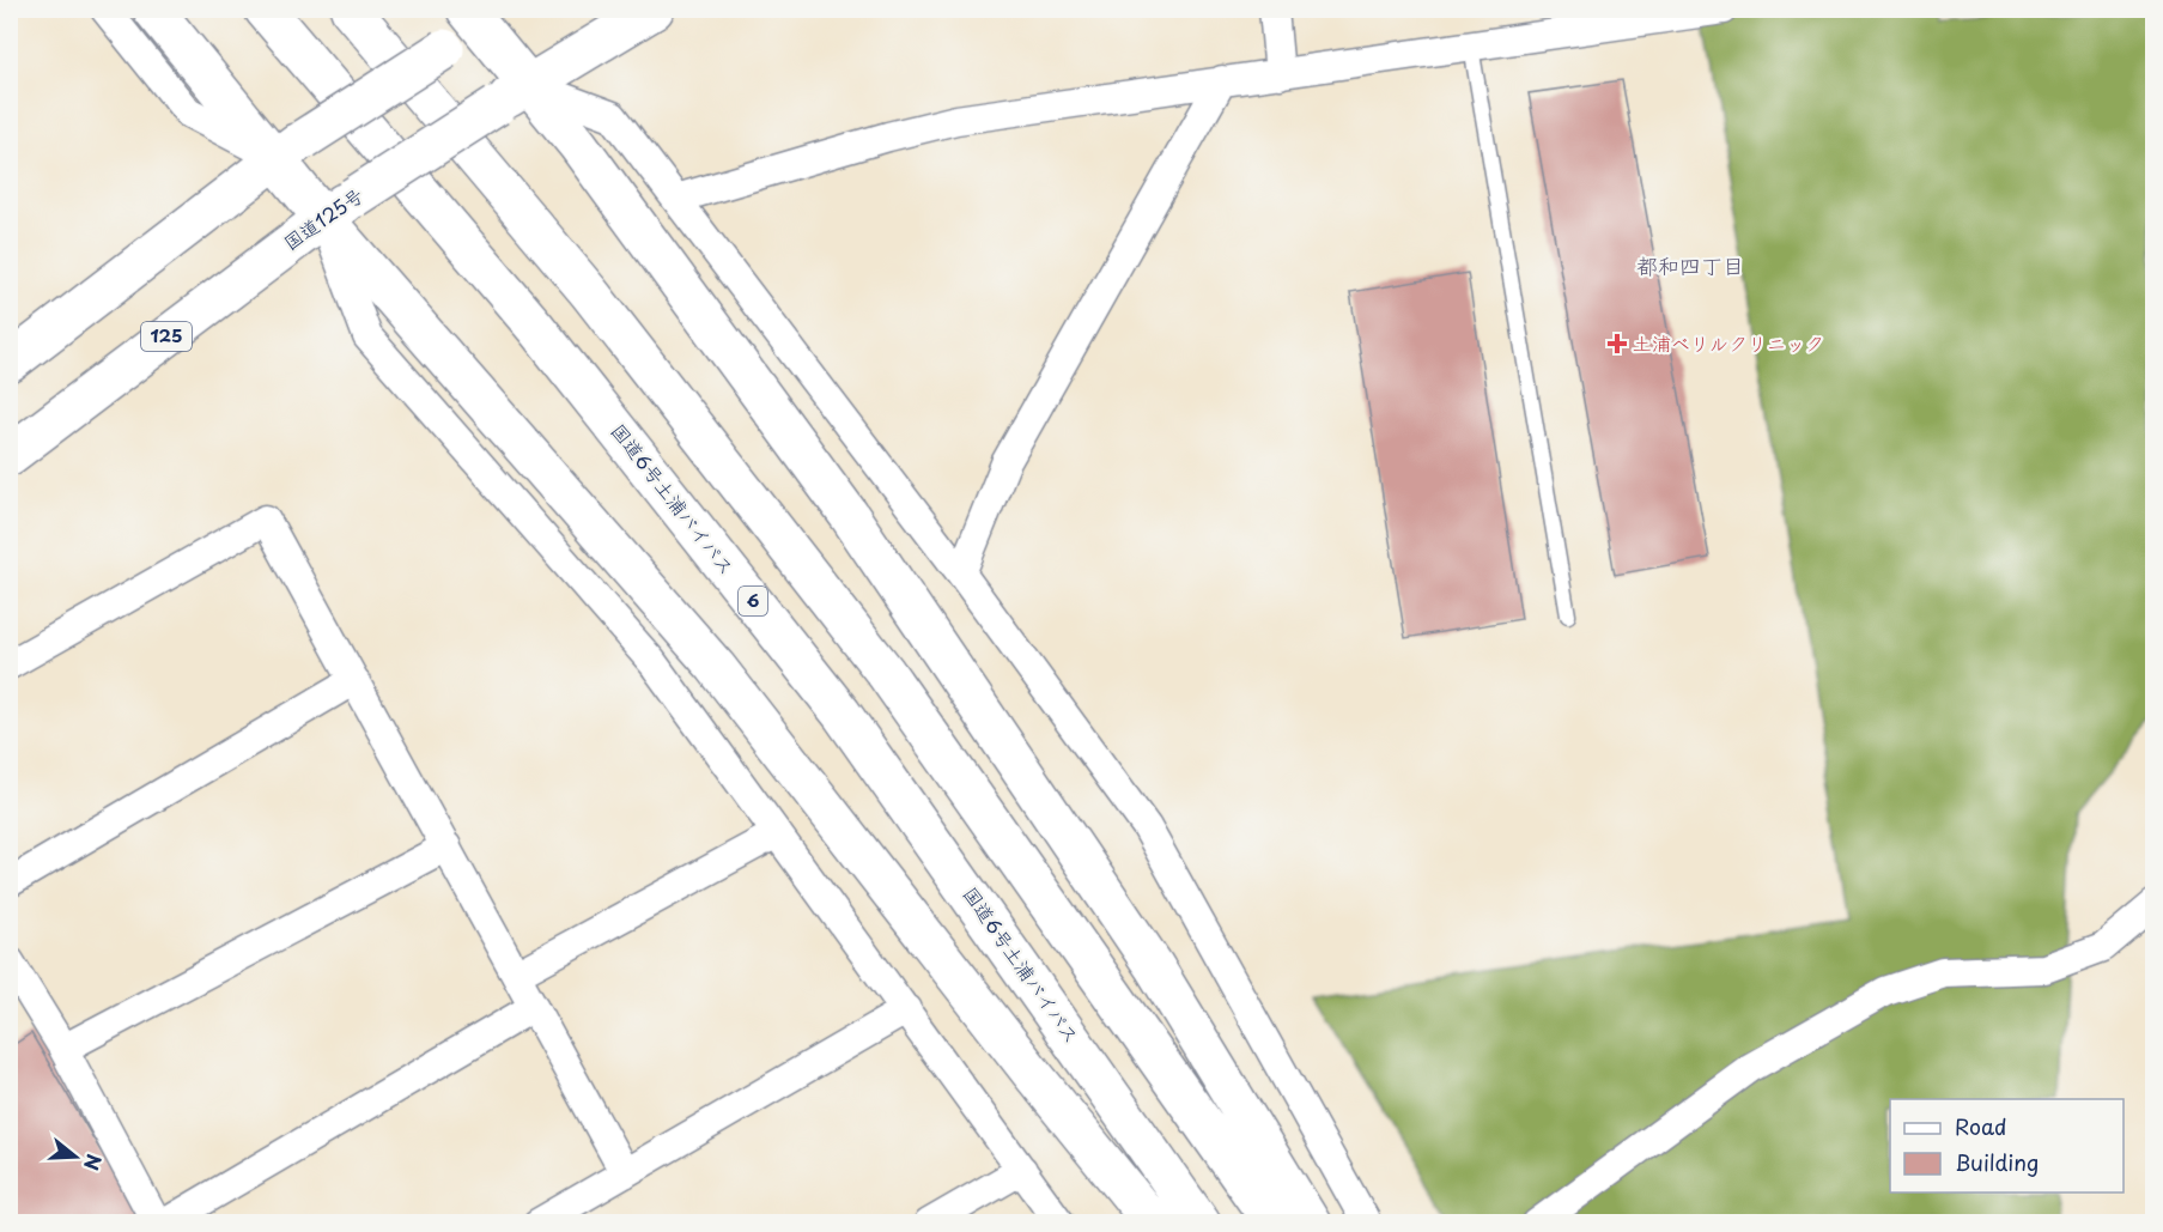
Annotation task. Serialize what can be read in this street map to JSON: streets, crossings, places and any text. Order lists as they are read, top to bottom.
{
  "streets": {
    "highway": [
      "国道125号",
      "125",
      "国道6号土浦バイパス",
      "6"
    ]
  },
  "districts": ["都和四丁目"],
  "places": {
    "health": ["土浦ベリルクリニック"]
  },
  "legend": ["Road", "Building"],
  "north": "right"
}
